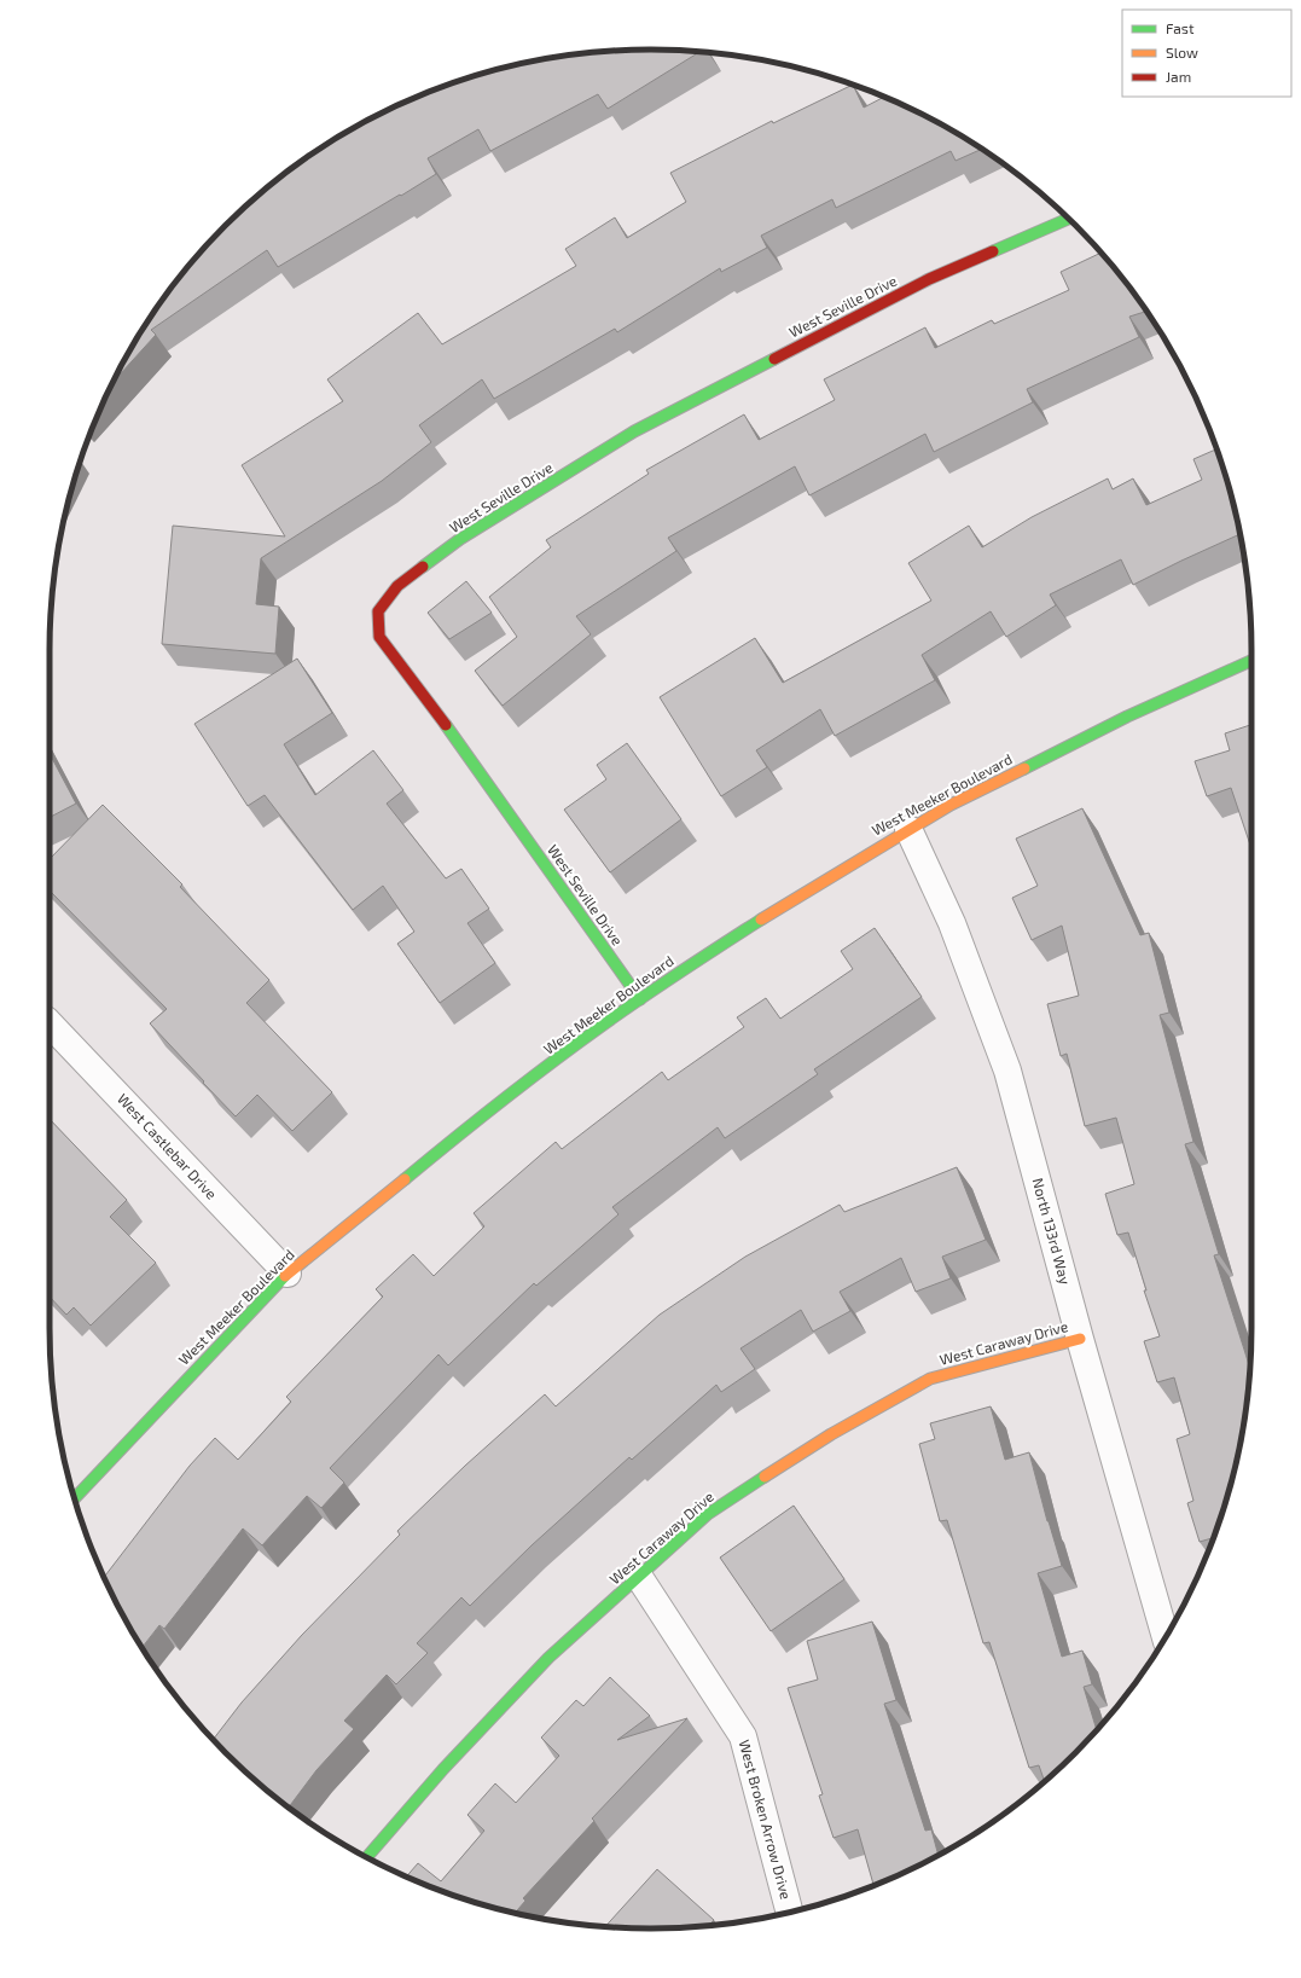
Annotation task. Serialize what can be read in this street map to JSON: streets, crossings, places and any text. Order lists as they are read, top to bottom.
{
  "streets": {
    "street": [
      "West Seville Drive",
      "West Meeker Boulevard",
      "West Castlebar Drive",
      "North 133rd Way",
      "West Caraway Drive",
      "West Broken Arrow Drive"
    ]
  },
  "crossings": [
    ["West Seville Drive", "West Meeker Boulevard"],
    ["West Meeker Boulevard", "West Castlebar Drive"],
    ["West Meeker Boulevard", "North 133rd Way"],
    ["North 133rd Way", "West Caraway Drive"],
    ["West Caraway Drive", "West Broken Arrow Drive"]
  ],
  "legend": ["Fast", "Slow", "Jam"]
}
